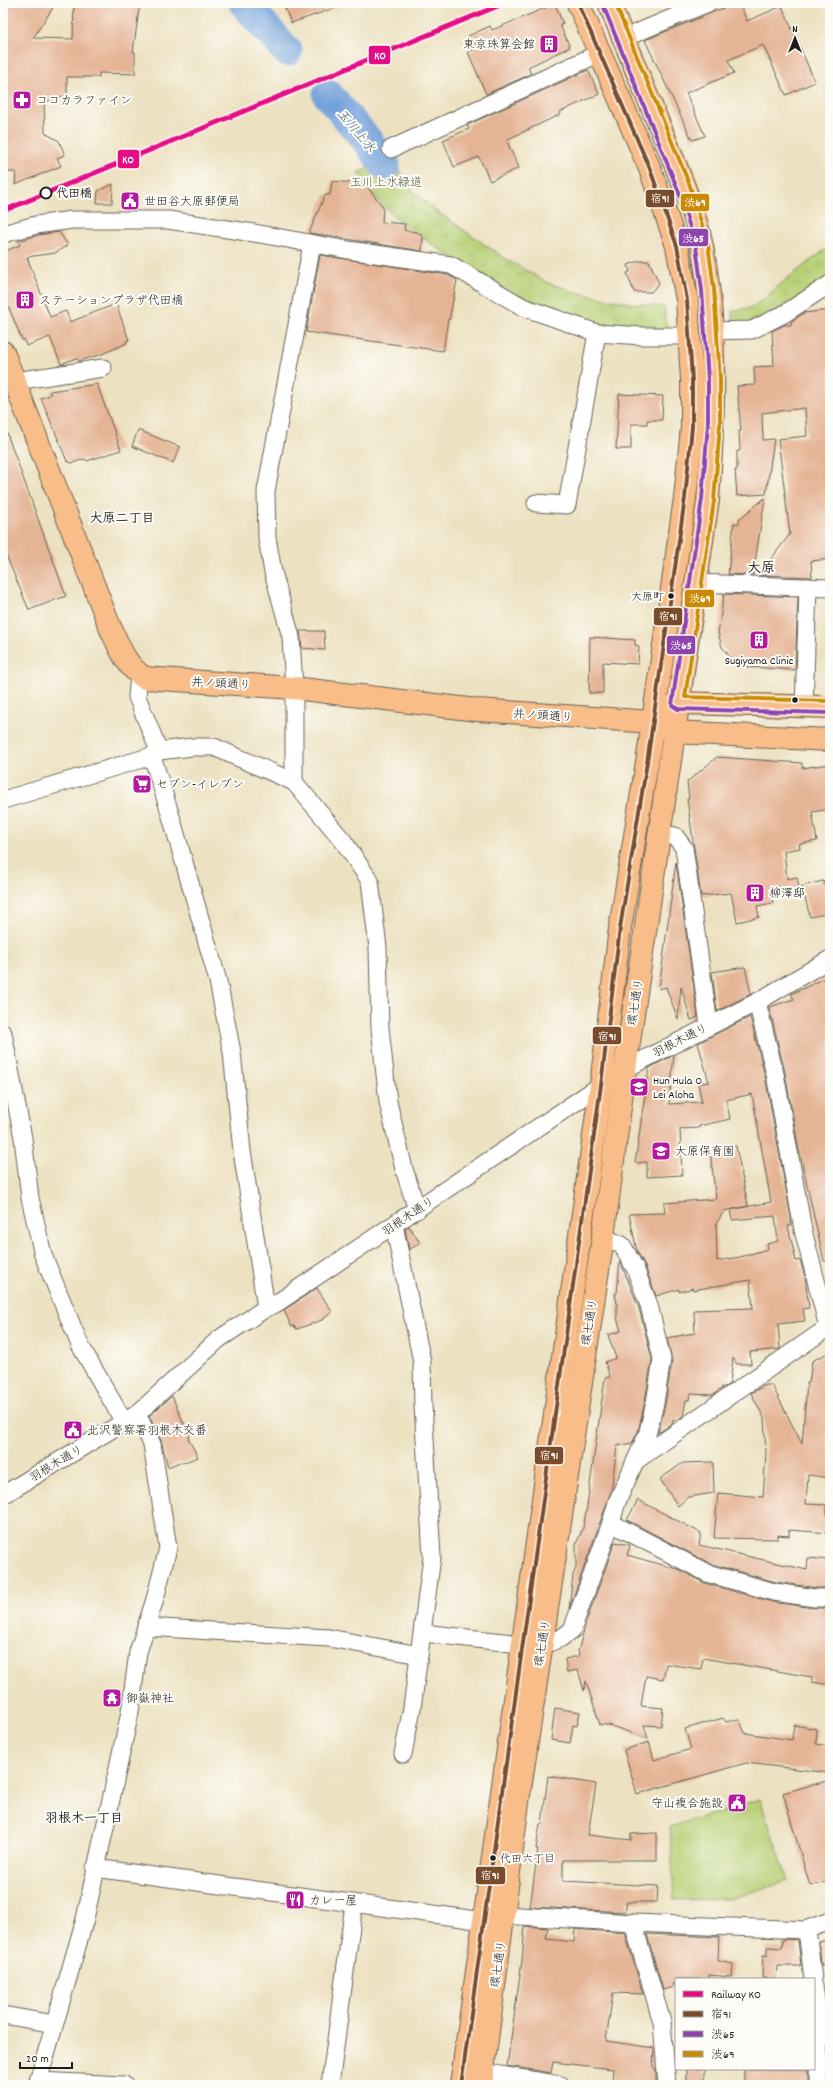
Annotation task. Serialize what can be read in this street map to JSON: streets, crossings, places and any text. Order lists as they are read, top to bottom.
{
  "streets": {
    "main road": ["井ノ頭通り", "環七通り"],
    "street": ["羽根木通り"]
  },
  "crossings": [
    ["井ノ頭通り", "環七通り"],
    ["環七通り", "羽根木通り"]
  ],
  "districts": ["大原二丁目", "大原", "羽根木一丁目"],
  "water": ["玉川上水"],
  "parks": ["玉川上水緑道"],
  "places": {
    "building": [
      "東京珠算会館",
      "ステーションプラザ代田橋",
      "Sugiyama Clinic",
      "柳澤邸"
    ],
    "pharmacy": ["ココカラファイン"],
    "other": ["代田橋", "大原町", "代田六丁目"],
    "public building": ["世田谷大原郵便局", "北沢警察署羽根木交番", "守山複合施設"],
    "supermarket": ["セブン-イレブン"],
    "school or university": ["Hun Hula O Lei Aloha", "大原保育園"],
    "temple": ["御嶽神社"],
    "restaurant": ["カレー屋"]
  },
  "lines": [
    "rail line KO",
    "transit line 宿91",
    "transit line 渋69",
    "transit line 渋65"
  ],
  "legend": [
    "Railway KO",
    "宿91",
    "渋65",
    "渋69"
  ],
  "scale_bar": "20 m",
  "north": "top"
}
